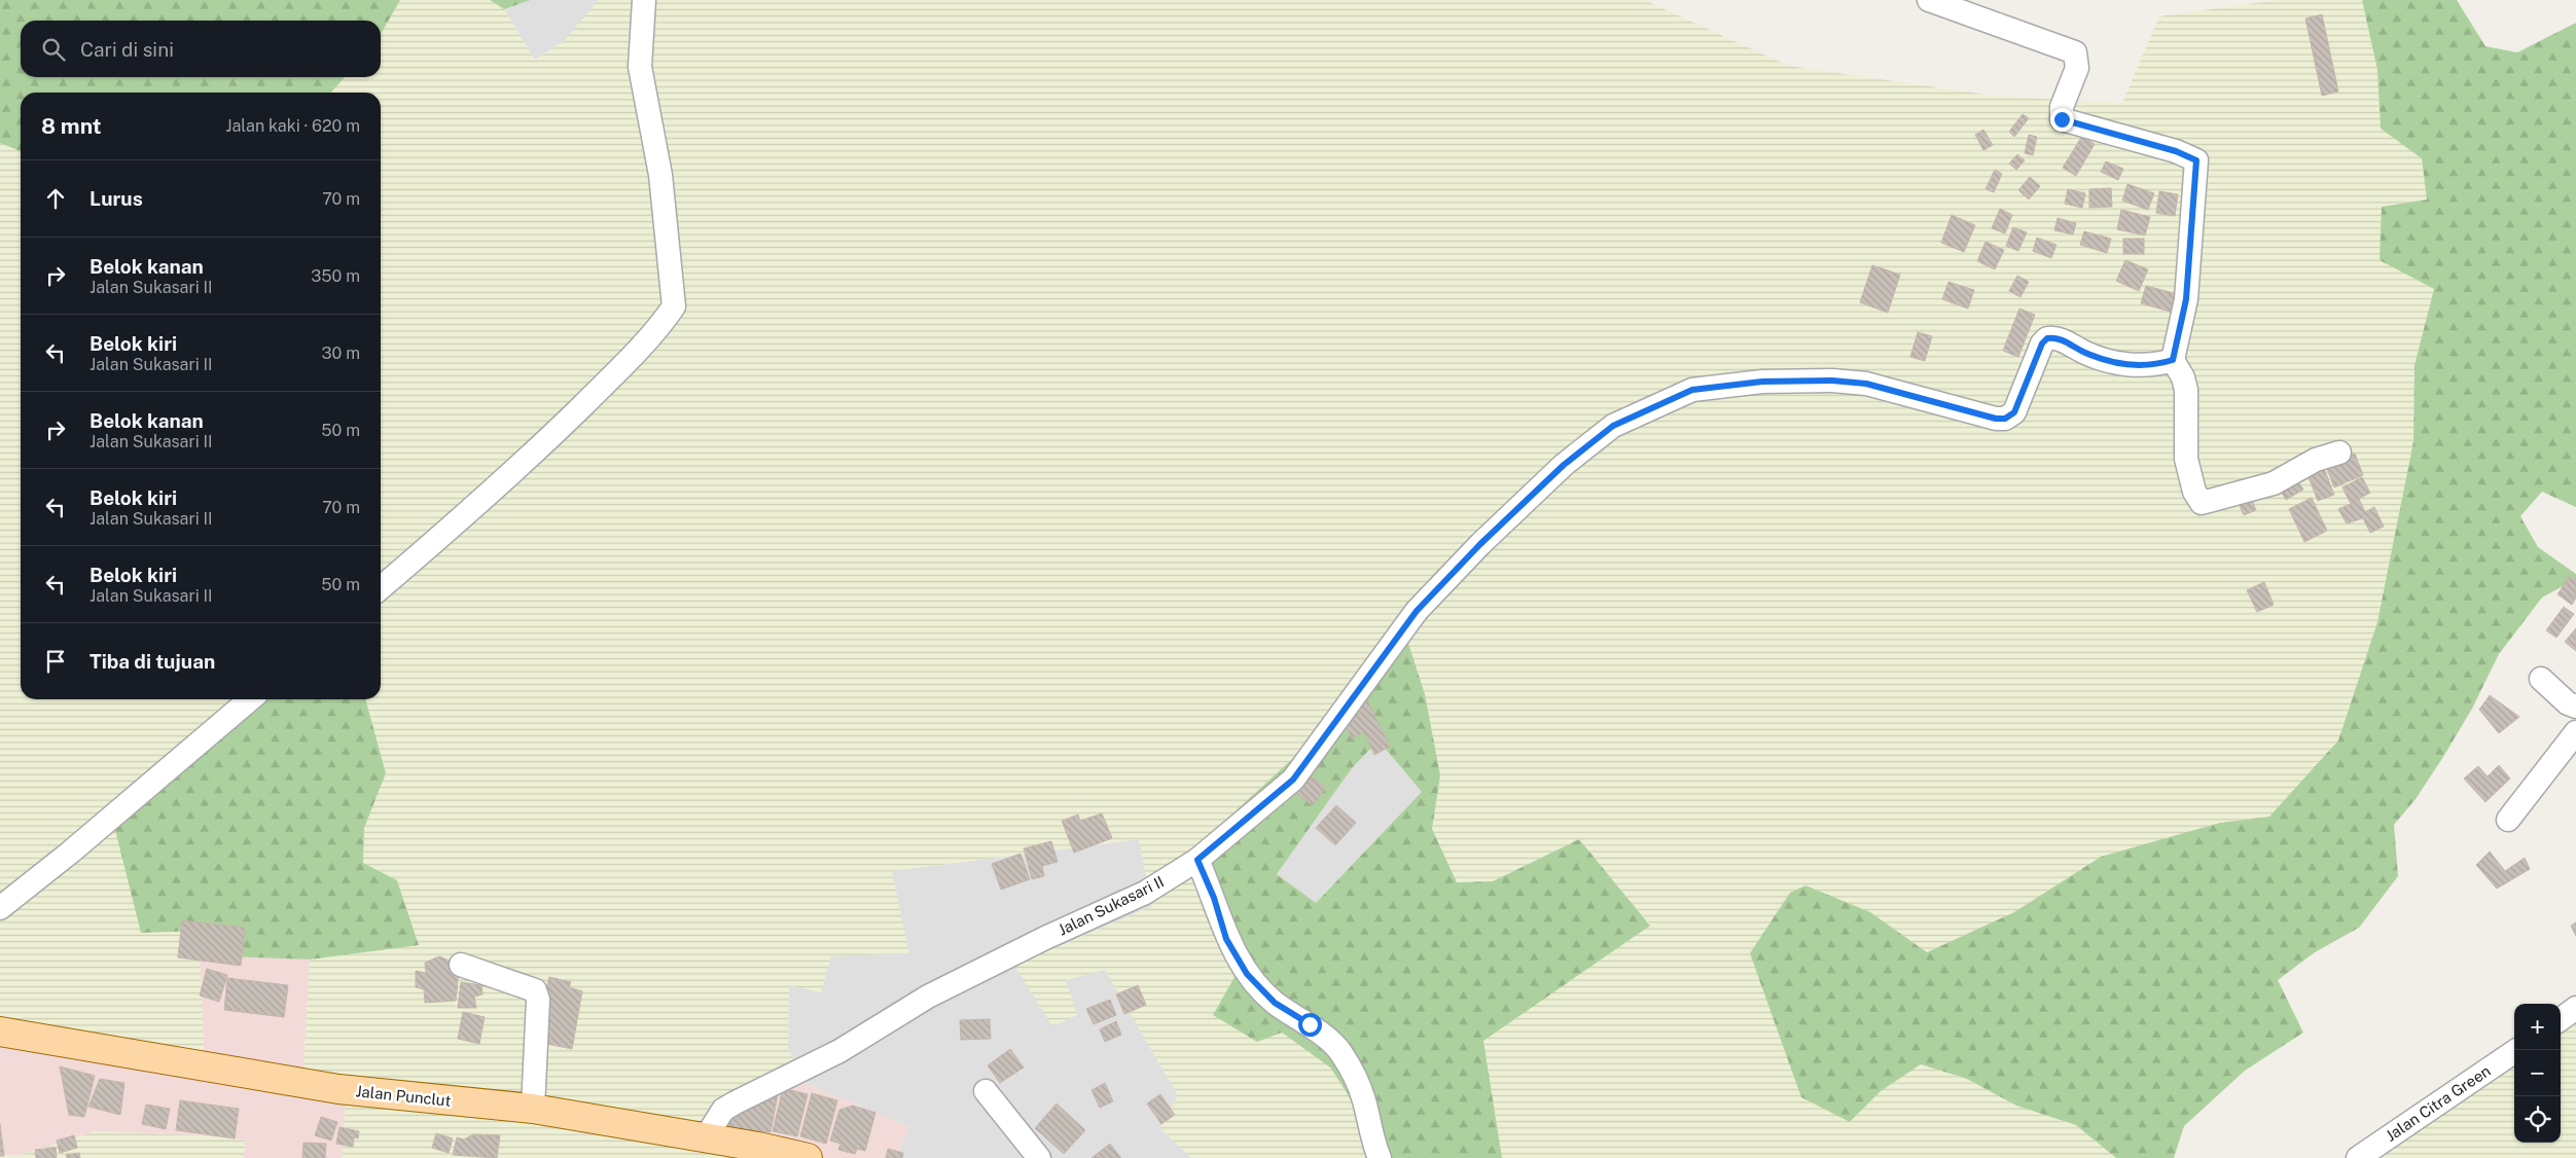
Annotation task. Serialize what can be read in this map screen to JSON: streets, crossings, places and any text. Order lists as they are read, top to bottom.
{
  "streets": {
    "main road": ["Jalan Punclut"],
    "street": ["Jalan Sukasari II", "Jalan Citra Green"]
  },
  "crossings": [
    ["Jalan Sukasari II", "Jalan Punclut"]
  ],
  "page": {
    "search": "Cari di sini",
    "heading": ["8 mnt", "Jalan kaki · 620 m"],
    "list": [
      ["Lurus", "70 m"],
      ["Belok kanan", "Jalan Sukasari II", "350 m"],
      ["Belok kiri", "Jalan Sukasari II", "30 m"],
      ["Belok kanan", "Jalan Sukasari II", "50 m"],
      ["Belok kiri", "Jalan Sukasari II", "70 m"],
      ["Belok kiri", "Jalan Sukasari II", "50 m"],
      "Tiba di tujuan"
    ],
    "map_buttons": ["+", "−"]
  }
}
